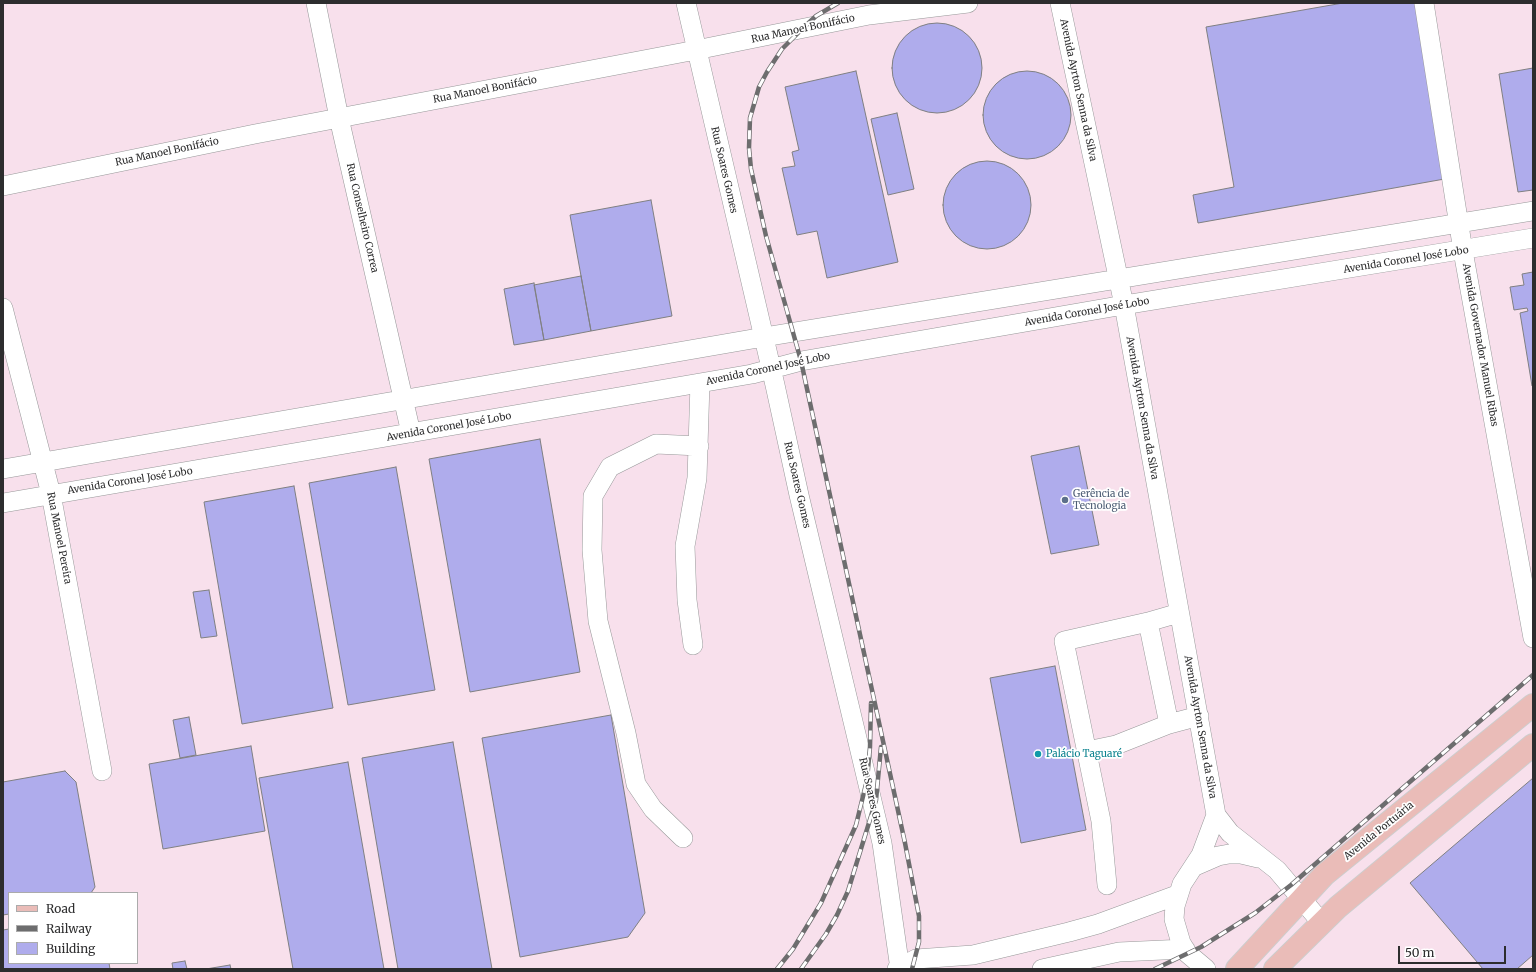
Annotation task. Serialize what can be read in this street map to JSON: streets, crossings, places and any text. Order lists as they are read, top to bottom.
{
  "streets": {
    "main road": ["Avenida Portuária"],
    "street": [
      "Rua Manoel Bonifácio",
      "Avenida Ayrton Senna da Silva",
      "Rua Soares Gomes",
      "Rua Conselheiro Correa",
      "Avenida Coronel José Lobo",
      "Avenida Governador Manuel Ribas",
      "Rua Manoel Pereira"
    ]
  },
  "crossings": [
    ["Rua Manoel Bonifácio", "Rua Soares Gomes"],
    ["Rua Manoel Bonifácio", "Rua Conselheiro Correa"],
    ["Avenida Ayrton Senna da Silva", "Avenida Coronel José Lobo"],
    ["Avenida Ayrton Senna da Silva", "Avenida Portuária"],
    ["Rua Soares Gomes", "Avenida Coronel José Lobo"],
    ["Rua Conselheiro Correa", "Avenida Coronel José Lobo"],
    ["Avenida Coronel José Lobo", "Avenida Governador Manuel Ribas"],
    ["Avenida Coronel José Lobo", "Rua Manoel Pereira"]
  ],
  "places": ["Gerência de Tecnologia", "Palácio Taguaré"],
  "legend": ["Road", "Railway", "Building"],
  "scale_bar": "50 m"
}
